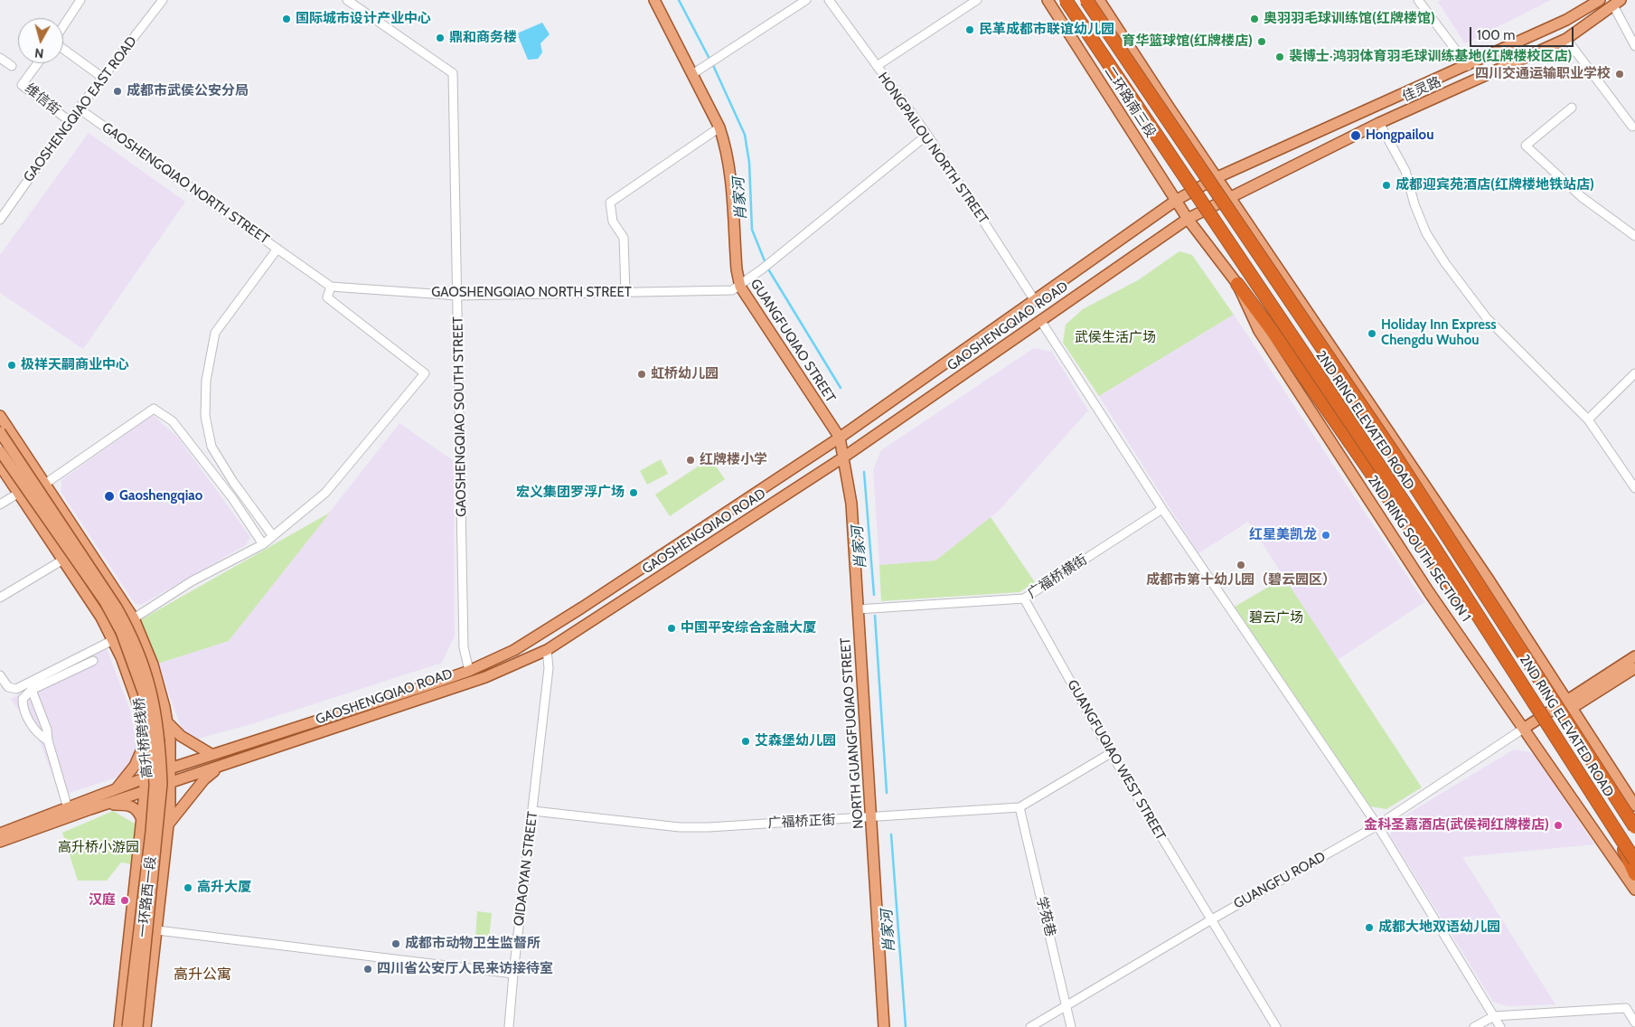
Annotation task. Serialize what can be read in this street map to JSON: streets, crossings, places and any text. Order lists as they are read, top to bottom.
{
  "streets": {
    "highway": ["2ND RING ELEVATED ROAD"],
    "main road": [
      "佳灵路",
      "二环路南三段",
      "GAOSHENGQIAO ROAD",
      "GUANGFUQIAO STREET",
      "2ND RING SOUTH SECTION 1",
      "NORTH GUANGFUQIAO STREET",
      "高升桥跨线桥",
      "一环路西一段"
    ],
    "street": [
      "维信街",
      "GAOSHENGQIAO EAST ROAD",
      "HONGPAILOU NORTH STREET",
      "GAOSHENGQIAO NORTH STREET",
      "GAOSHENGQIAO SOUTH STREET",
      "广福桥横街",
      "GUANGFUQIAO WEST STREET",
      "广福桥正街",
      "QIDAOYAN STREET",
      "GUANGFU ROAD",
      "学苑巷"
    ]
  },
  "crossings": [
    ["佳灵路", "GAOSHENGQIAO ROAD"],
    ["维信街", "GAOSHENGQIAO EAST ROAD"],
    ["二环路南三段", "GAOSHENGQIAO ROAD"],
    ["二环路南三段", "2ND RING SOUTH SECTION 1"],
    ["GAOSHENGQIAO EAST ROAD", "GAOSHENGQIAO NORTH STREET"],
    ["HONGPAILOU NORTH STREET", "GAOSHENGQIAO NORTH STREET"],
    ["HONGPAILOU NORTH STREET", "GAOSHENGQIAO ROAD"],
    ["GAOSHENGQIAO NORTH STREET", "GUANGFUQIAO STREET"],
    ["GAOSHENGQIAO NORTH STREET", "GAOSHENGQIAO SOUTH STREET"],
    ["GAOSHENGQIAO ROAD", "GUANGFUQIAO STREET"],
    ["GAOSHENGQIAO ROAD", "GAOSHENGQIAO SOUTH STREET"],
    ["GAOSHENGQIAO ROAD", "2ND RING SOUTH SECTION 1"],
    ["GAOSHENGQIAO ROAD", "NORTH GUANGFUQIAO STREET"],
    ["GAOSHENGQIAO ROAD", "QIDAOYAN STREET"],
    ["GAOSHENGQIAO ROAD", "一环路西一段"],
    ["GUANGFUQIAO STREET", "NORTH GUANGFUQIAO STREET"],
    ["2ND RING SOUTH SECTION 1", "GUANGFU ROAD"],
    ["广福桥横街", "NORTH GUANGFUQIAO STREET"],
    ["广福桥横街", "GUANGFUQIAO WEST STREET"],
    ["NORTH GUANGFUQIAO STREET", "广福桥正街"],
    ["GUANGFUQIAO WEST STREET", "广福桥正街"],
    ["GUANGFUQIAO WEST STREET", "GUANGFU ROAD"],
    ["广福桥正街", "QIDAOYAN STREET"],
    ["广福桥正街", "学苑巷"],
    ["GUANGFU ROAD", "学苑巷"]
  ],
  "districts": ["高升公寓"],
  "water": ["肖家河"],
  "parks": ["武侯生活广场", "碧云广场", "高升桥小游园"],
  "places": [
    "国际城市设计产业中心",
    "奥羽羽毛球训练馆(红牌楼馆)",
    "民革成都市联谊幼儿园",
    "鼎和商务楼",
    "育华篮球馆(红牌楼店)",
    "裴博士·鸿羽体育羽毛球训练基地(红牌楼校区店)",
    "四川交通运输职业学校",
    "成都市武侯公安分局",
    "Hongpailou",
    "成都迎宾苑酒店(红牌楼地铁站店)",
    "Holiday Inn Express Chengdu Wuhou",
    "极祥天嗣商业中心",
    "虹桥幼儿园",
    "红牌楼小学",
    "宏义集团罗浮广场",
    "Gaoshengqiao",
    "红星美凯龙",
    "成都市第十幼儿园（碧云园区）",
    "中国平安综合金融大厦",
    "艾森堡幼儿园",
    "金科圣嘉酒店(武侯祠红牌楼店)",
    "高升大厦",
    "汉庭",
    "成都大地双语幼儿园",
    "成都市动物卫生监督所",
    "四川省公安厅人民来访接待室"
  ],
  "scale_bar": "100 m",
  "north": "bottom"
}
